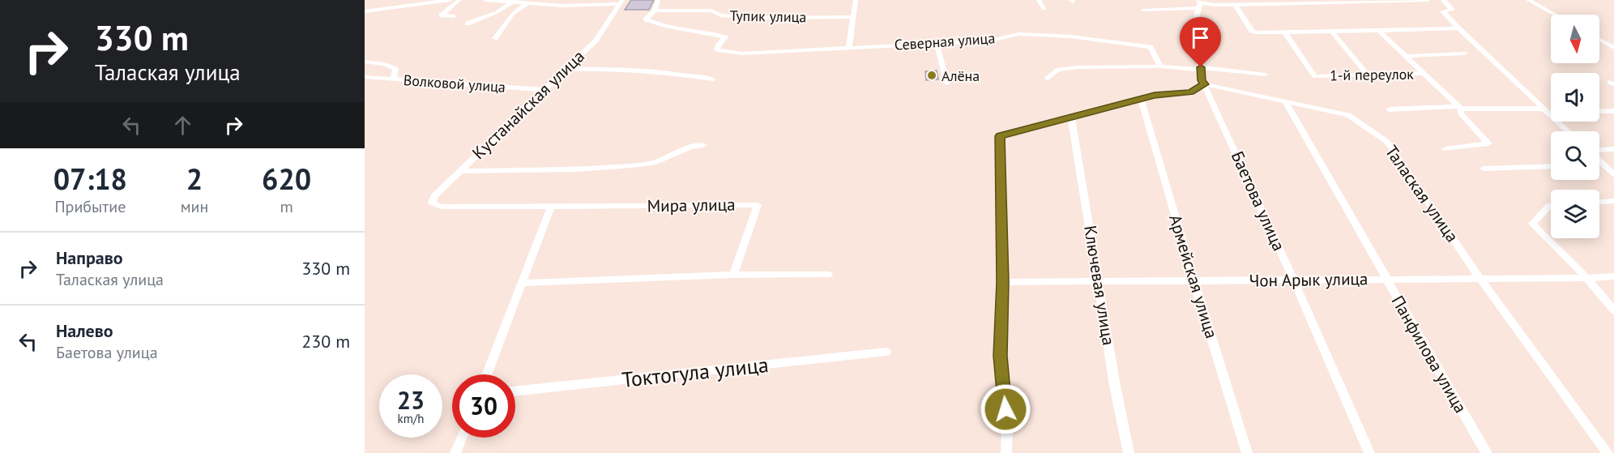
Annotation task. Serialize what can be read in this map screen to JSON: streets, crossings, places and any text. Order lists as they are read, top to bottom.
{
  "streets": {
    "street": [
      "Тупик улица",
      "Северная улица",
      "1-й переулок",
      "Волковой улица",
      "Кустанайская улица",
      "Талаская улица",
      "Баетова улица",
      "Мира улица",
      "Армейская улица",
      "Чон Арык улица",
      "Ключевая улица",
      "Панфилова улица",
      "Токтогула улица"
    ]
  },
  "crossings": [
    ["Тупик улица", "Северная улица"],
    ["Волковой улица", "Кустанайская улица"],
    ["Кустанайская улица", "Мира улица"],
    ["Талаская улица", "Баетова улица"],
    ["Талаская улица", "Чон Арык улица"],
    ["Талаская улица", "Панфилова улица"],
    ["Баетова улица", "Чон Арык улица"],
    ["Армейская улица", "Чон Арык улица"],
    ["Чон Арык улица", "Ключевая улица"],
    ["Чон Арык улица", "Панфилова улица"]
  ],
  "places": ["Алёна"],
  "north": "bottom",
  "page": {
    "turn": ["330 m", "Талаская улица"],
    "eta": [
      "07:18",
      "Прибытие",
      "2",
      "мин",
      "620",
      "m"
    ],
    "list": [
      {
        "name": "Направо",
        "note": "Талаская улица",
        "value": "330 m"
      },
      {
        "name": "Налево",
        "note": "Баетова улица",
        "value": "230 m"
      }
    ],
    "speed": "23 km/h",
    "limit": "30"
  }
}
